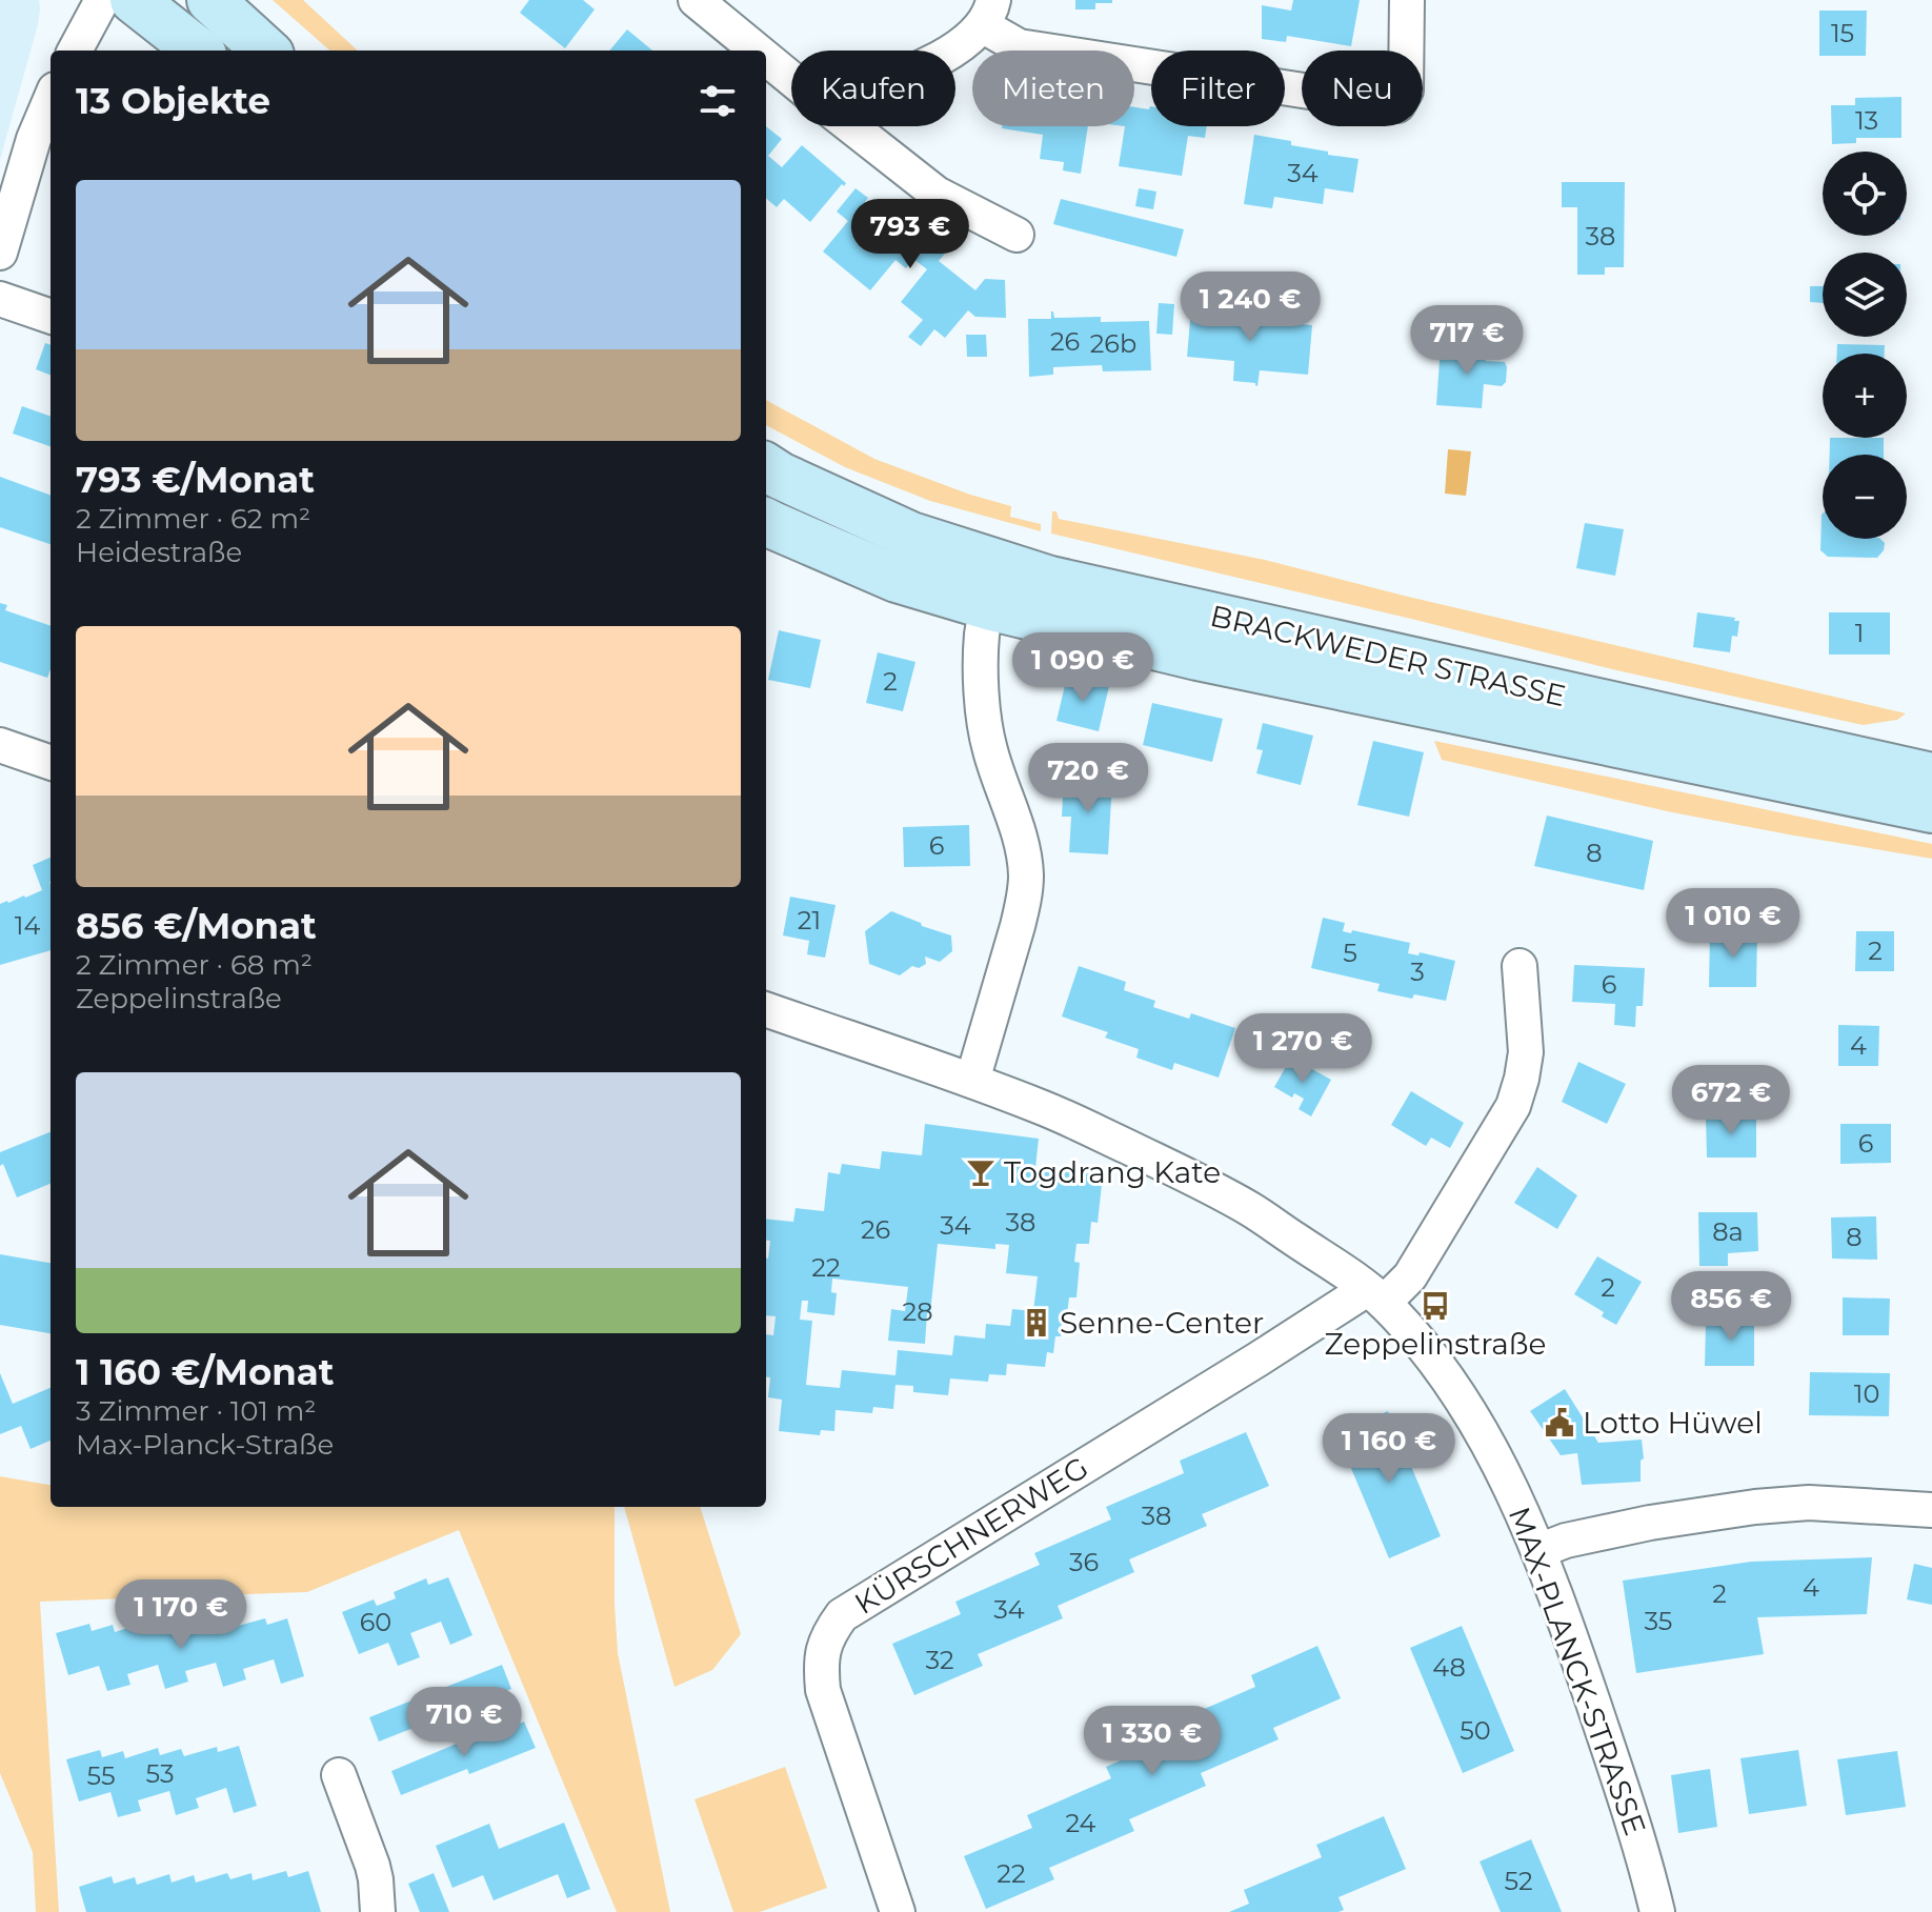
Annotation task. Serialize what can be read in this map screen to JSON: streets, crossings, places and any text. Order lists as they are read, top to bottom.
{
  "streets": {
    "main road": ["BRACKWEDER STRASSE"],
    "street": ["KÜRSCHNERWEG", "MAX-PLANCK-STRASSE"]
  },
  "crossings": [
    ["KÜRSCHNERWEG", "MAX-PLANCK-STRASSE"]
  ],
  "places": {
    "bar": ["Togdrang Kate"],
    "bus stop": ["Zeppelinstraße"],
    "building": ["Senne-Center"],
    "public building": ["Lotto Hüwel"]
  },
  "house_numbers": [
    "15",
    "13",
    "34",
    "38",
    "26",
    "26b",
    "1",
    "2",
    "6",
    "8",
    "21",
    "14",
    "2",
    "5",
    "3",
    "6",
    "4",
    "6",
    "38",
    "34",
    "26",
    "8a",
    "8",
    "22",
    "2",
    "28",
    "10",
    "38",
    "36",
    "4",
    "2",
    "34",
    "35",
    "60",
    "32",
    "48",
    "50",
    "53",
    "55",
    "24",
    "22",
    "52"
  ],
  "page": {
    "chip": [
      "Kaufen",
      "Mieten",
      "Filter",
      "Neu"
    ],
    "heading": "13 Objekte",
    "map_buttons": ["+", "−"],
    "list": [
      {
        "name": "793 €/Monat",
        "note": "2 Zimmer · 62 m² · Heidestraße"
      },
      {
        "name": "856 €/Monat",
        "note": "2 Zimmer · 68 m² · Zeppelinstraße"
      },
      {
        "name": "1 160 €/Monat",
        "note": "3 Zimmer · 101 m² · Max-Planck-Straße"
      }
    ],
    "price": [
      "793 €",
      "1 240 €",
      "717 €",
      "1 090 €",
      "720 €",
      "1 010 €",
      "1 270 €",
      "672 €",
      "856 €",
      "1 160 €",
      "1 170 €",
      "710 €",
      "1 330 €"
    ]
  }
}
